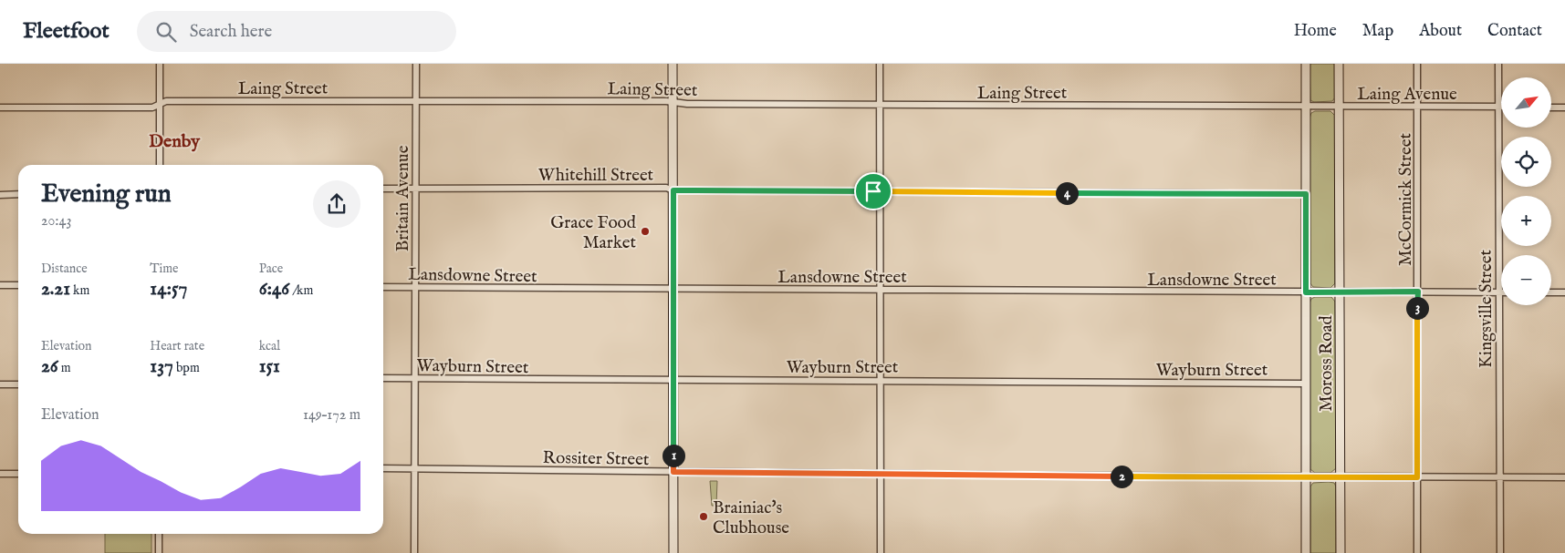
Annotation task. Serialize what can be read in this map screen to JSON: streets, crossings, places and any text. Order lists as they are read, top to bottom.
{
  "streets": {
    "main road": ["Moross Road"],
    "street": [
      "Laing Street",
      "Laing Avenue",
      "Whitehill Street",
      "Britain Avenue",
      "McCormick Street",
      "Lansdowne Street",
      "Kingsville Street",
      "Wayburn Street",
      "Rossiter Street"
    ]
  },
  "crossings": [
    ["Laing Street", "Laing Avenue"],
    ["Laing Street", "Britain Avenue"],
    ["Laing Street", "Moross Road"],
    ["Laing Avenue", "McCormick Street"],
    ["Laing Avenue", "Kingsville Street"],
    ["Laing Avenue", "Moross Road"],
    ["Whitehill Street", "Britain Avenue"],
    ["Whitehill Street", "Moross Road"],
    ["Britain Avenue", "Lansdowne Street"],
    ["Britain Avenue", "Wayburn Street"],
    ["Britain Avenue", "Rossiter Street"],
    ["McCormick Street", "Lansdowne Street"],
    ["McCormick Street", "Rossiter Street"],
    ["Lansdowne Street", "Kingsville Street"],
    ["Lansdowne Street", "Moross Road"],
    ["Kingsville Street", "Rossiter Street"],
    ["Moross Road", "Wayburn Street"],
    ["Moross Road", "Rossiter Street"]
  ],
  "districts": ["Denby"],
  "places": ["Grace Food Market", "Brainiac's Clubhouse"],
  "north": "top right",
  "page": {
    "header": "Fleetfoot",
    "search": "Search here",
    "nav": [
      "Home",
      "Map",
      "About",
      "Contact"
    ],
    "map_buttons": ["+", "−"],
    "heading": ["Evening run", "20:43"],
    "pins": [
      "4",
      "3",
      "1",
      "2"
    ],
    "stats": [
      ["Distance", "2.21 km"],
      ["Time", "14:57"],
      ["Pace", "6:46 /km"],
      ["Elevation", "26 m"],
      ["Heart rate", "137 bpm"],
      ["kcal", "151"]
    ],
    "chart": ["Elevation", "149–172 m"]
  }
}
